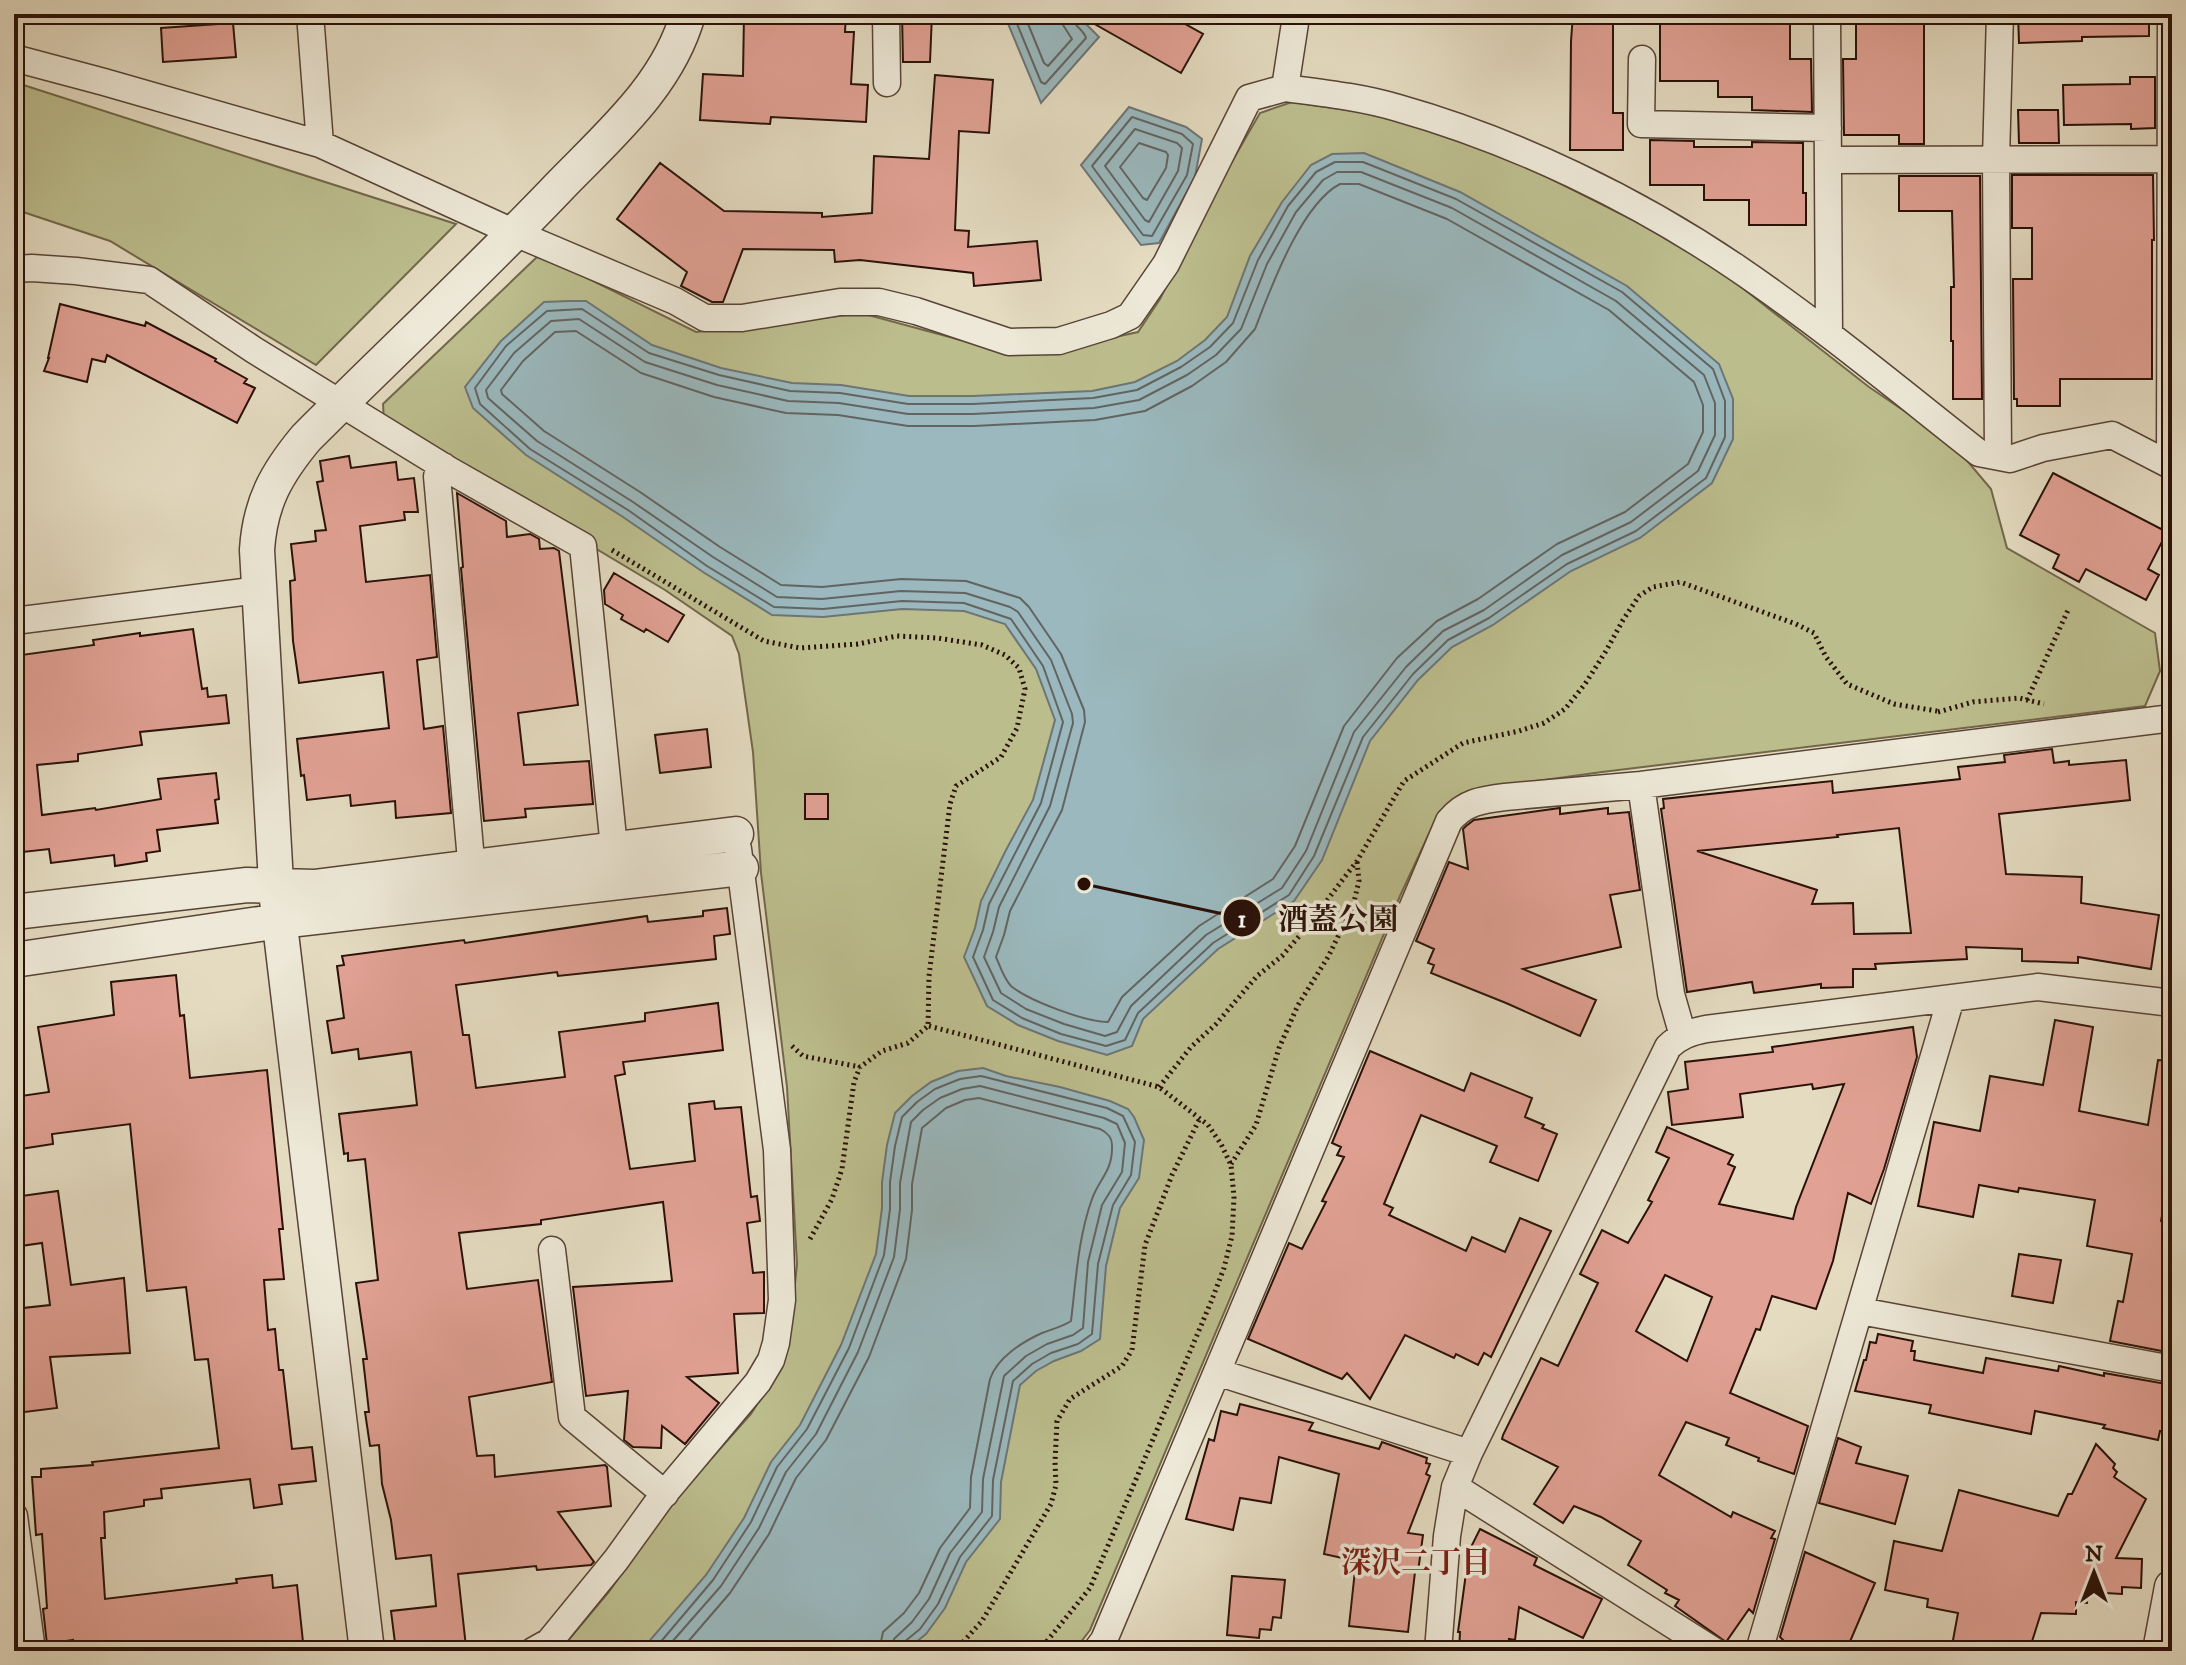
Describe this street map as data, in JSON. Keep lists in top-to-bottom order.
{
  "districts": ["深沢二丁目"],
  "places": ["酒蓋公園"],
  "north": "top"
}
